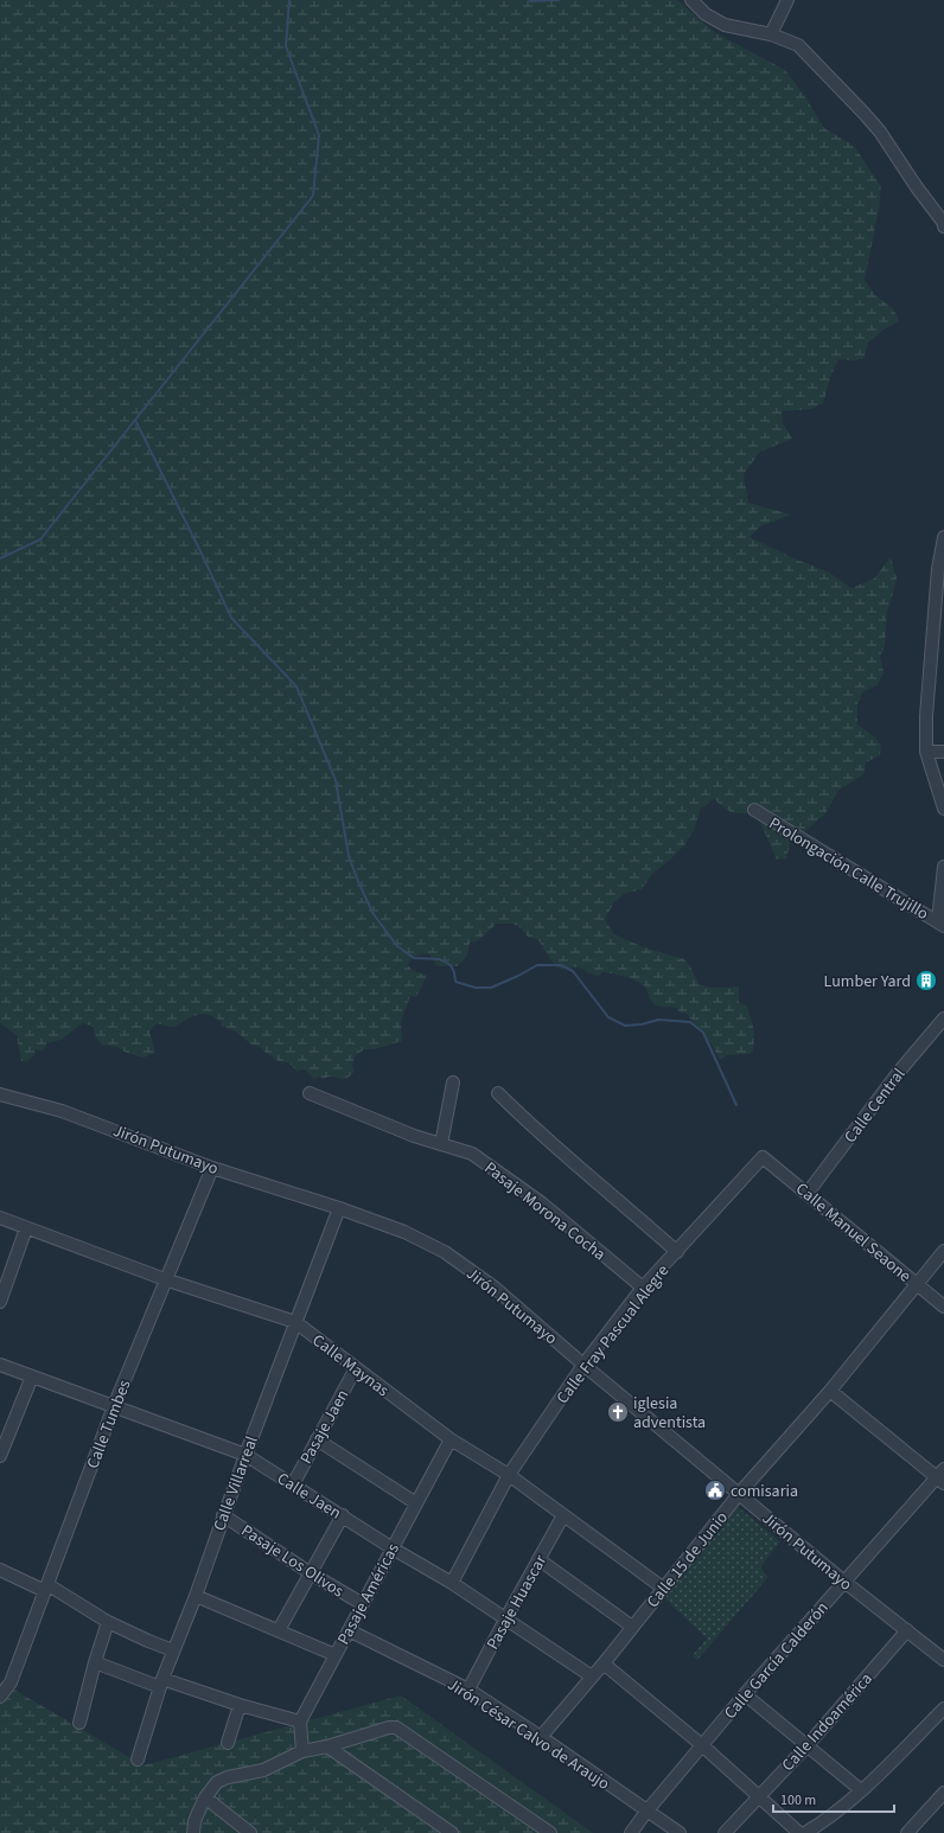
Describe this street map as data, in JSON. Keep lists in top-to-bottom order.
{
  "streets": {
    "street": [
      "Prolongación Calle Trujillo",
      "Calle Central",
      "Jirón Putumayo",
      "Pasaje Morona Cocha",
      "Calle Manuel Seaone",
      "Calle Fray Pascual Alegre",
      "Calle Maynas",
      "Calle Tumbes",
      "Pasaje Jaen",
      "Calle Villarreal",
      "Calle Jaen",
      "Calle 15 de Junio",
      "Pasaje Los Olivos",
      "Pasaje Américas",
      "Pasaje Huascar",
      "Calle García Calderón",
      "Calle Indoamérica",
      "Jirón César Calvo de Araujo"
    ]
  },
  "crossings": [
    ["Calle Central", "Calle Manuel Seaone"],
    ["Jirón Putumayo", "Calle Fray Pascual Alegre"],
    ["Jirón Putumayo", "Calle Tumbes"],
    ["Jirón Putumayo", "Calle Villarreal"],
    ["Jirón Putumayo", "Calle 15 de Junio"],
    ["Jirón Putumayo", "Calle García Calderón"],
    ["Jirón Putumayo", "Calle Indoamérica"],
    ["Pasaje Morona Cocha", "Calle Fray Pascual Alegre"],
    ["Calle Manuel Seaone", "Calle Fray Pascual Alegre"],
    ["Calle Manuel Seaone", "Calle 15 de Junio"],
    ["Calle Fray Pascual Alegre", "Calle Maynas"],
    ["Calle Fray Pascual Alegre", "Calle Jaen"],
    ["Calle Maynas", "Calle Tumbes"],
    ["Calle Maynas", "Pasaje Jaen"],
    ["Calle Maynas", "Calle Villarreal"],
    ["Calle Maynas", "Calle 15 de Junio"],
    ["Calle Maynas", "Pasaje Américas"],
    ["Calle Maynas", "Pasaje Huascar"],
    ["Calle Tumbes", "Calle Jaen"],
    ["Pasaje Jaen", "Calle Jaen"],
    ["Calle Villarreal", "Calle Jaen"],
    ["Calle Villarreal", "Pasaje Los Olivos"],
    ["Calle Jaen", "Calle 15 de Junio"],
    ["Calle Jaen", "Pasaje Américas"],
    ["Calle Jaen", "Pasaje Huascar"],
    ["Calle 15 de Junio", "Jirón César Calvo de Araujo"],
    ["Pasaje Los Olivos", "Pasaje Américas"],
    ["Pasaje Américas", "Jirón César Calvo de Araujo"],
    ["Pasaje Huascar", "Jirón César Calvo de Araujo"],
    ["Calle García Calderón", "Jirón César Calvo de Araujo"]
  ],
  "places": {
    "building": ["Lumber Yard"],
    "church": ["iglesia adventista"],
    "public building": ["comisaria"]
  },
  "scale_bar": "100 m"
}
